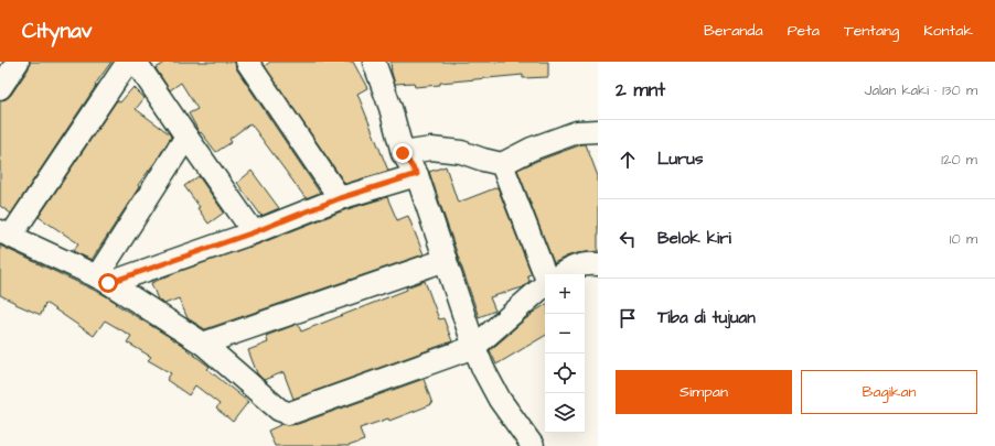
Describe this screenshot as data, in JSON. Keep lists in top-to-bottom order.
{
  "page": {
    "header": "Citynav",
    "nav": [
      "Beranda",
      "Peta",
      "Tentang",
      "Kontak"
    ],
    "heading": ["2 mnt", "Jalan kaki · 130 m"],
    "list": [
      ["Lurus", "120 m"],
      ["Belok kiri", "10 m"],
      "Tiba di tujuan"
    ],
    "map_buttons": ["+", "−"],
    "buttons": ["Simpan", "Bagikan"]
  }
}
